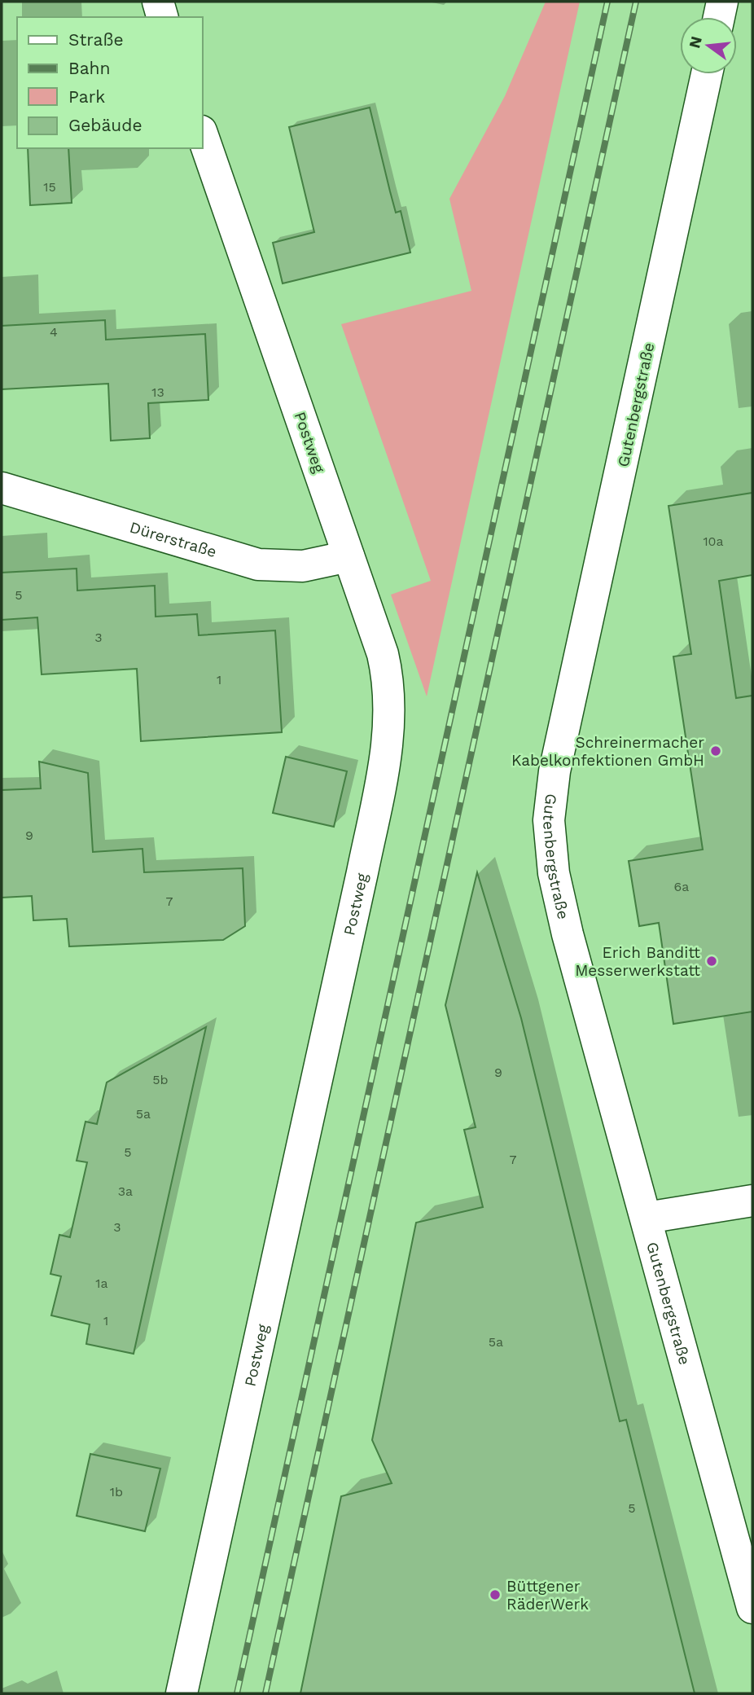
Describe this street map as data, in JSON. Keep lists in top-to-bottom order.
{
  "streets": {
    "street": ["Gutenbergstraße", "Postweg", "Dürerstraße"]
  },
  "crossings": [
    ["Postweg", "Dürerstraße"]
  ],
  "places": ["Schreinermacher Kabelkonfektionen GmbH", "Erich Banditt Messerwerkstatt", "Büttgener RäderWerk"],
  "house_numbers": [
    "15",
    "4",
    "13",
    "10a",
    "5",
    "3",
    "1",
    "9",
    "6a",
    "7",
    "9",
    "5b",
    "5a",
    "5",
    "7",
    "3a",
    "3",
    "1a",
    "1",
    "5a",
    "1b",
    "5"
  ],
  "legend": [
    "Straße",
    "Bahn",
    "Park",
    "Gebäude"
  ],
  "north": "left"
}
